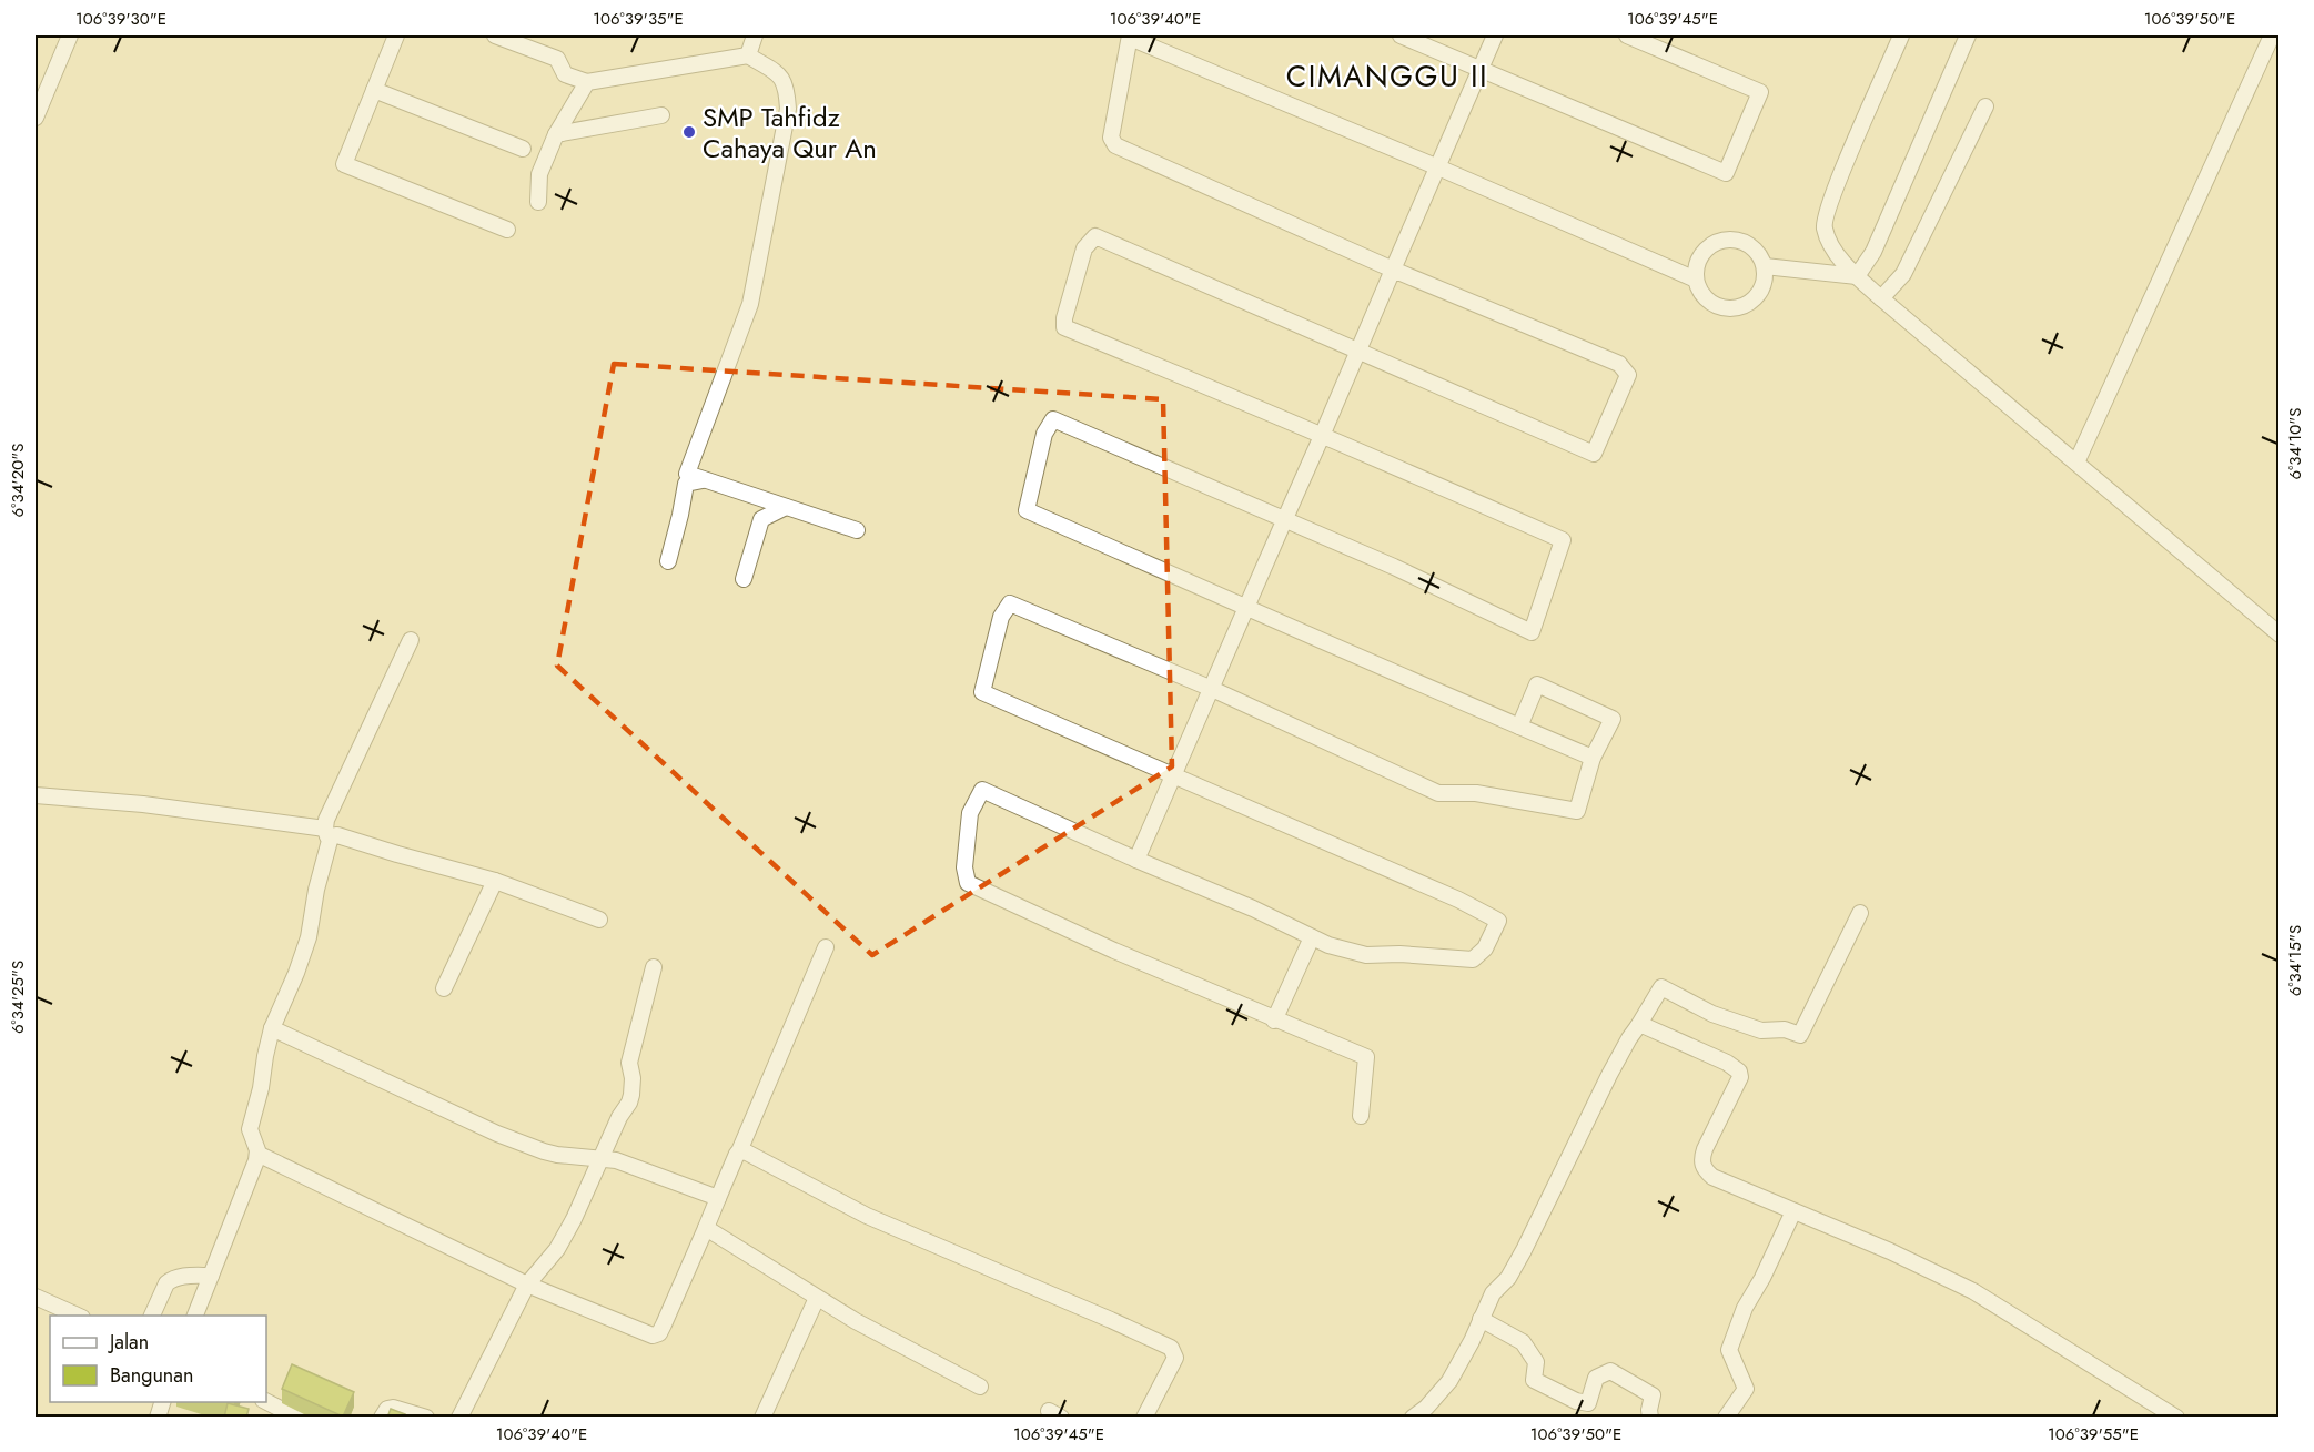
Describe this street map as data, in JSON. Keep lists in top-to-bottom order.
{
  "districts": ["CIMANGGU II"],
  "places": ["SMP Tahfidz Cahaya Qur An"],
  "legend": ["Jalan", "Bangunan"],
  "coordinates": [
    "106°39'30\"E",
    "106°39'35\"E",
    "106°39'40\"E",
    "106°39'45\"E",
    "106°39'50\"E",
    "6°34'10\"S",
    "6°34'20\"S",
    "6°34'15\"S",
    "6°34'25\"S",
    "106°39'55\"E"
  ]
}
